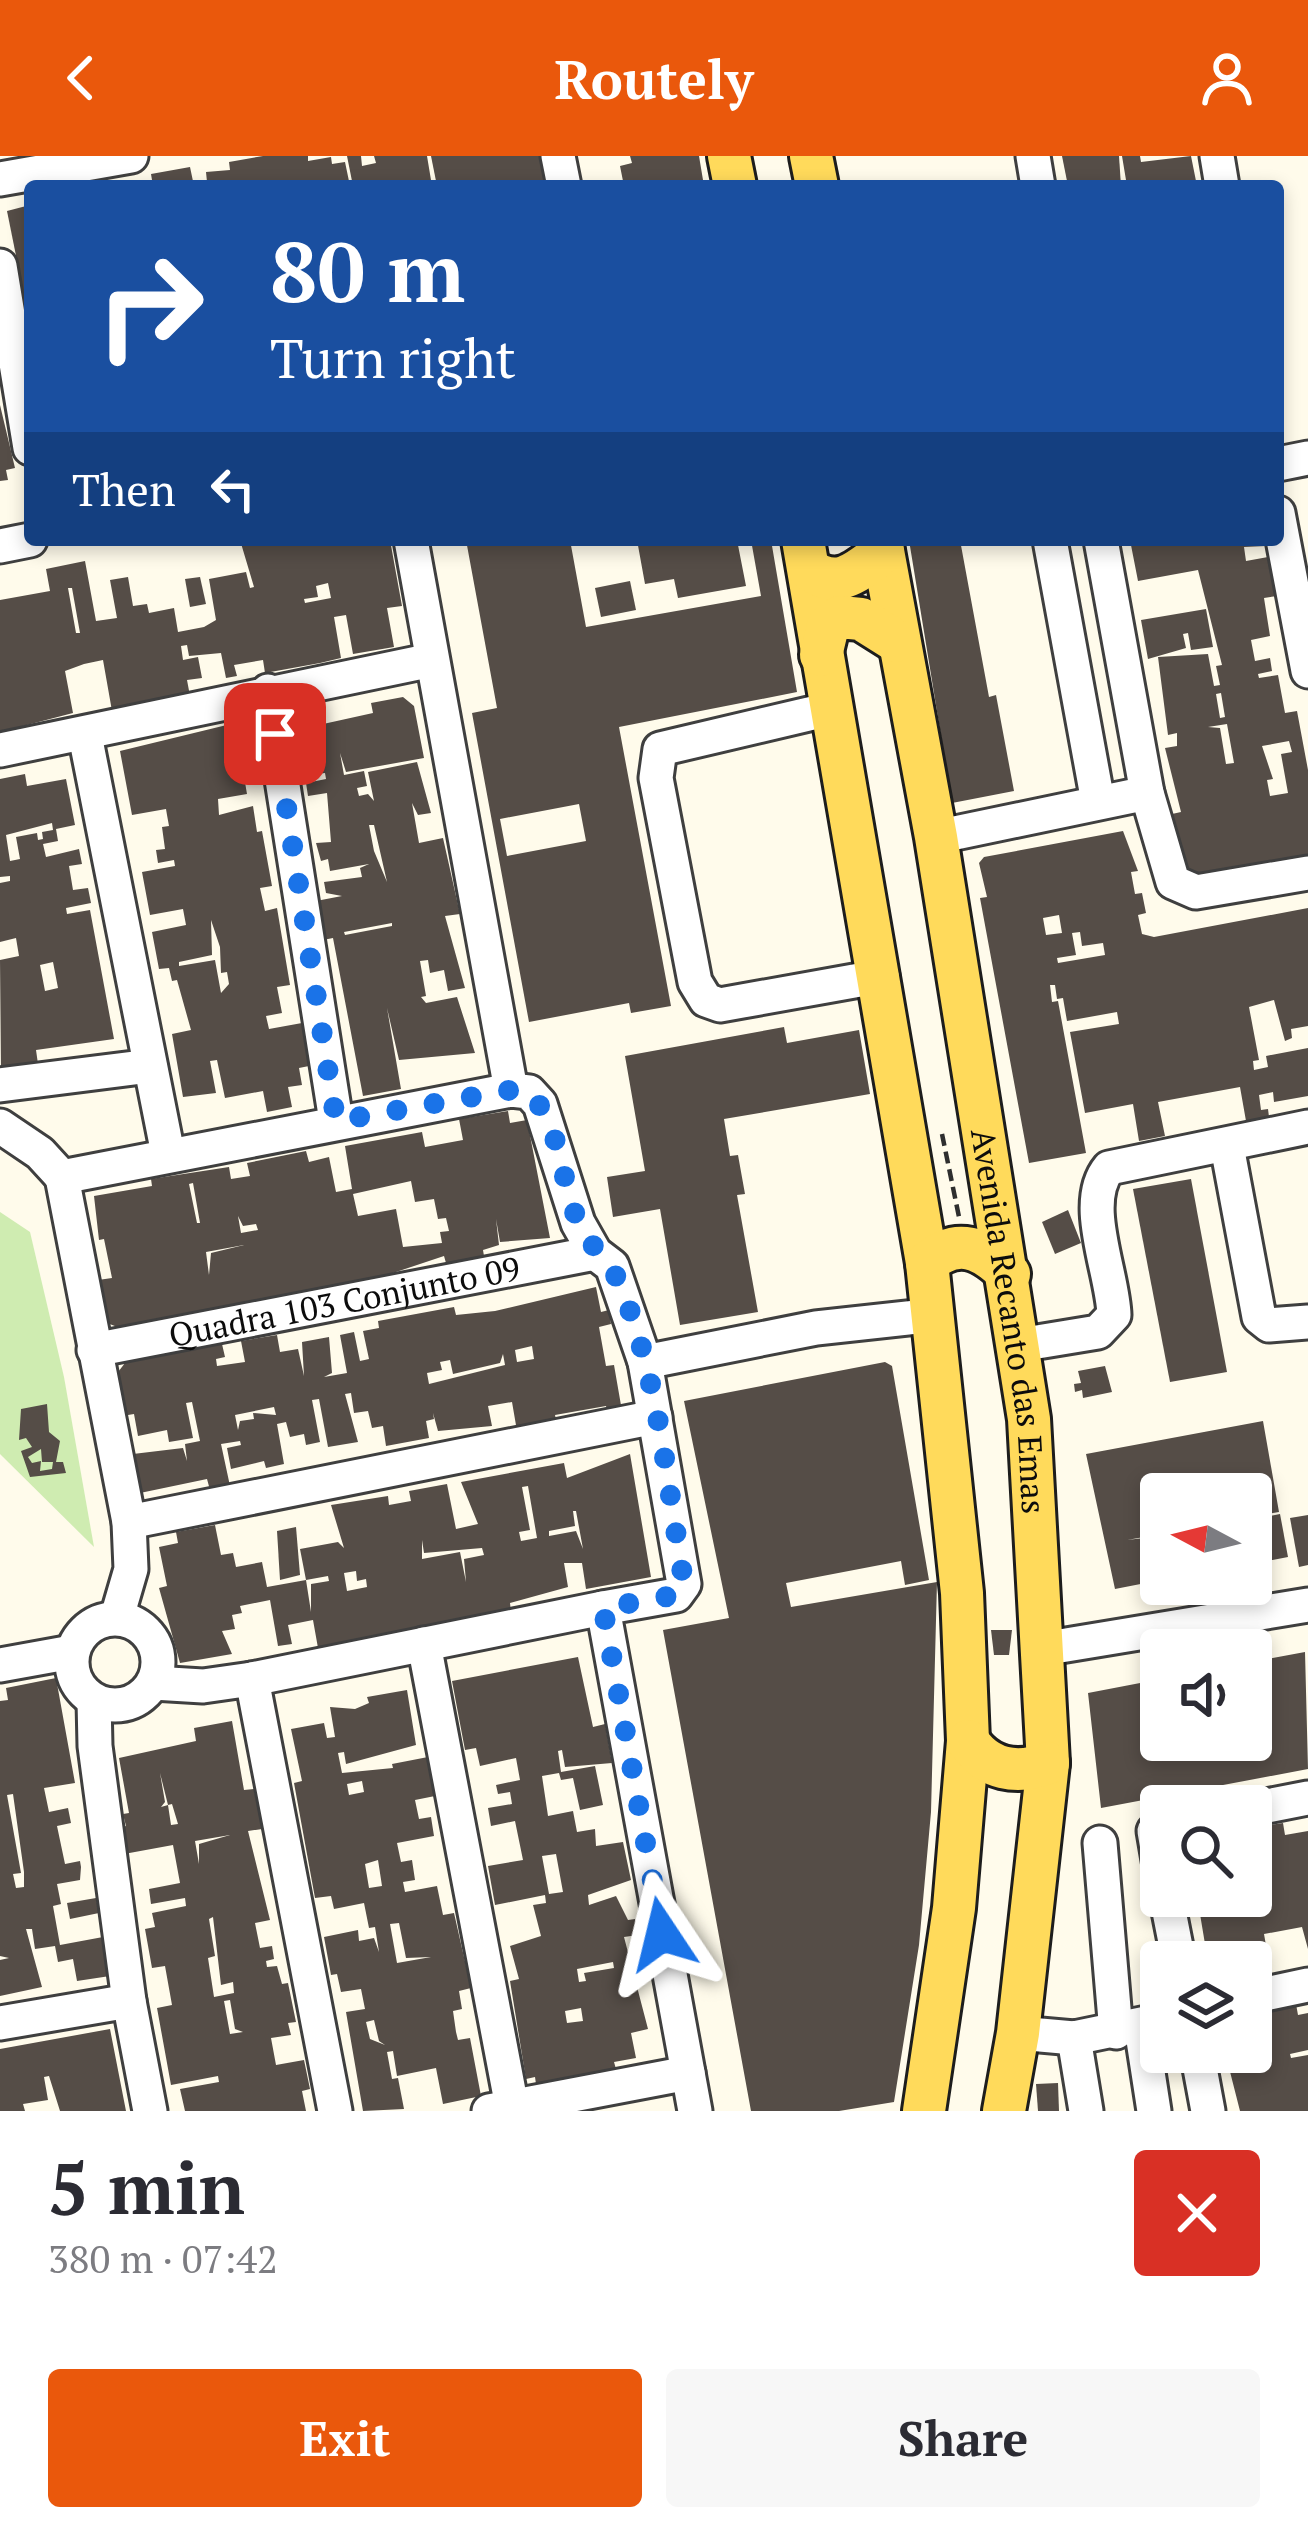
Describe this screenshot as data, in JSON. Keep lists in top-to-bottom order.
{
  "streets": {
    "main road": ["Avenida Recanto das Emas"],
    "street": ["Quadra 103 Conjunto 09"]
  },
  "north": "left",
  "page": {
    "header": "Routely",
    "turn": ["80 m", "Turn right"],
    "then": "Then",
    "heading": ["5 min", "380 m · 07:42"],
    "buttons": ["Exit", "Share"]
  }
}
